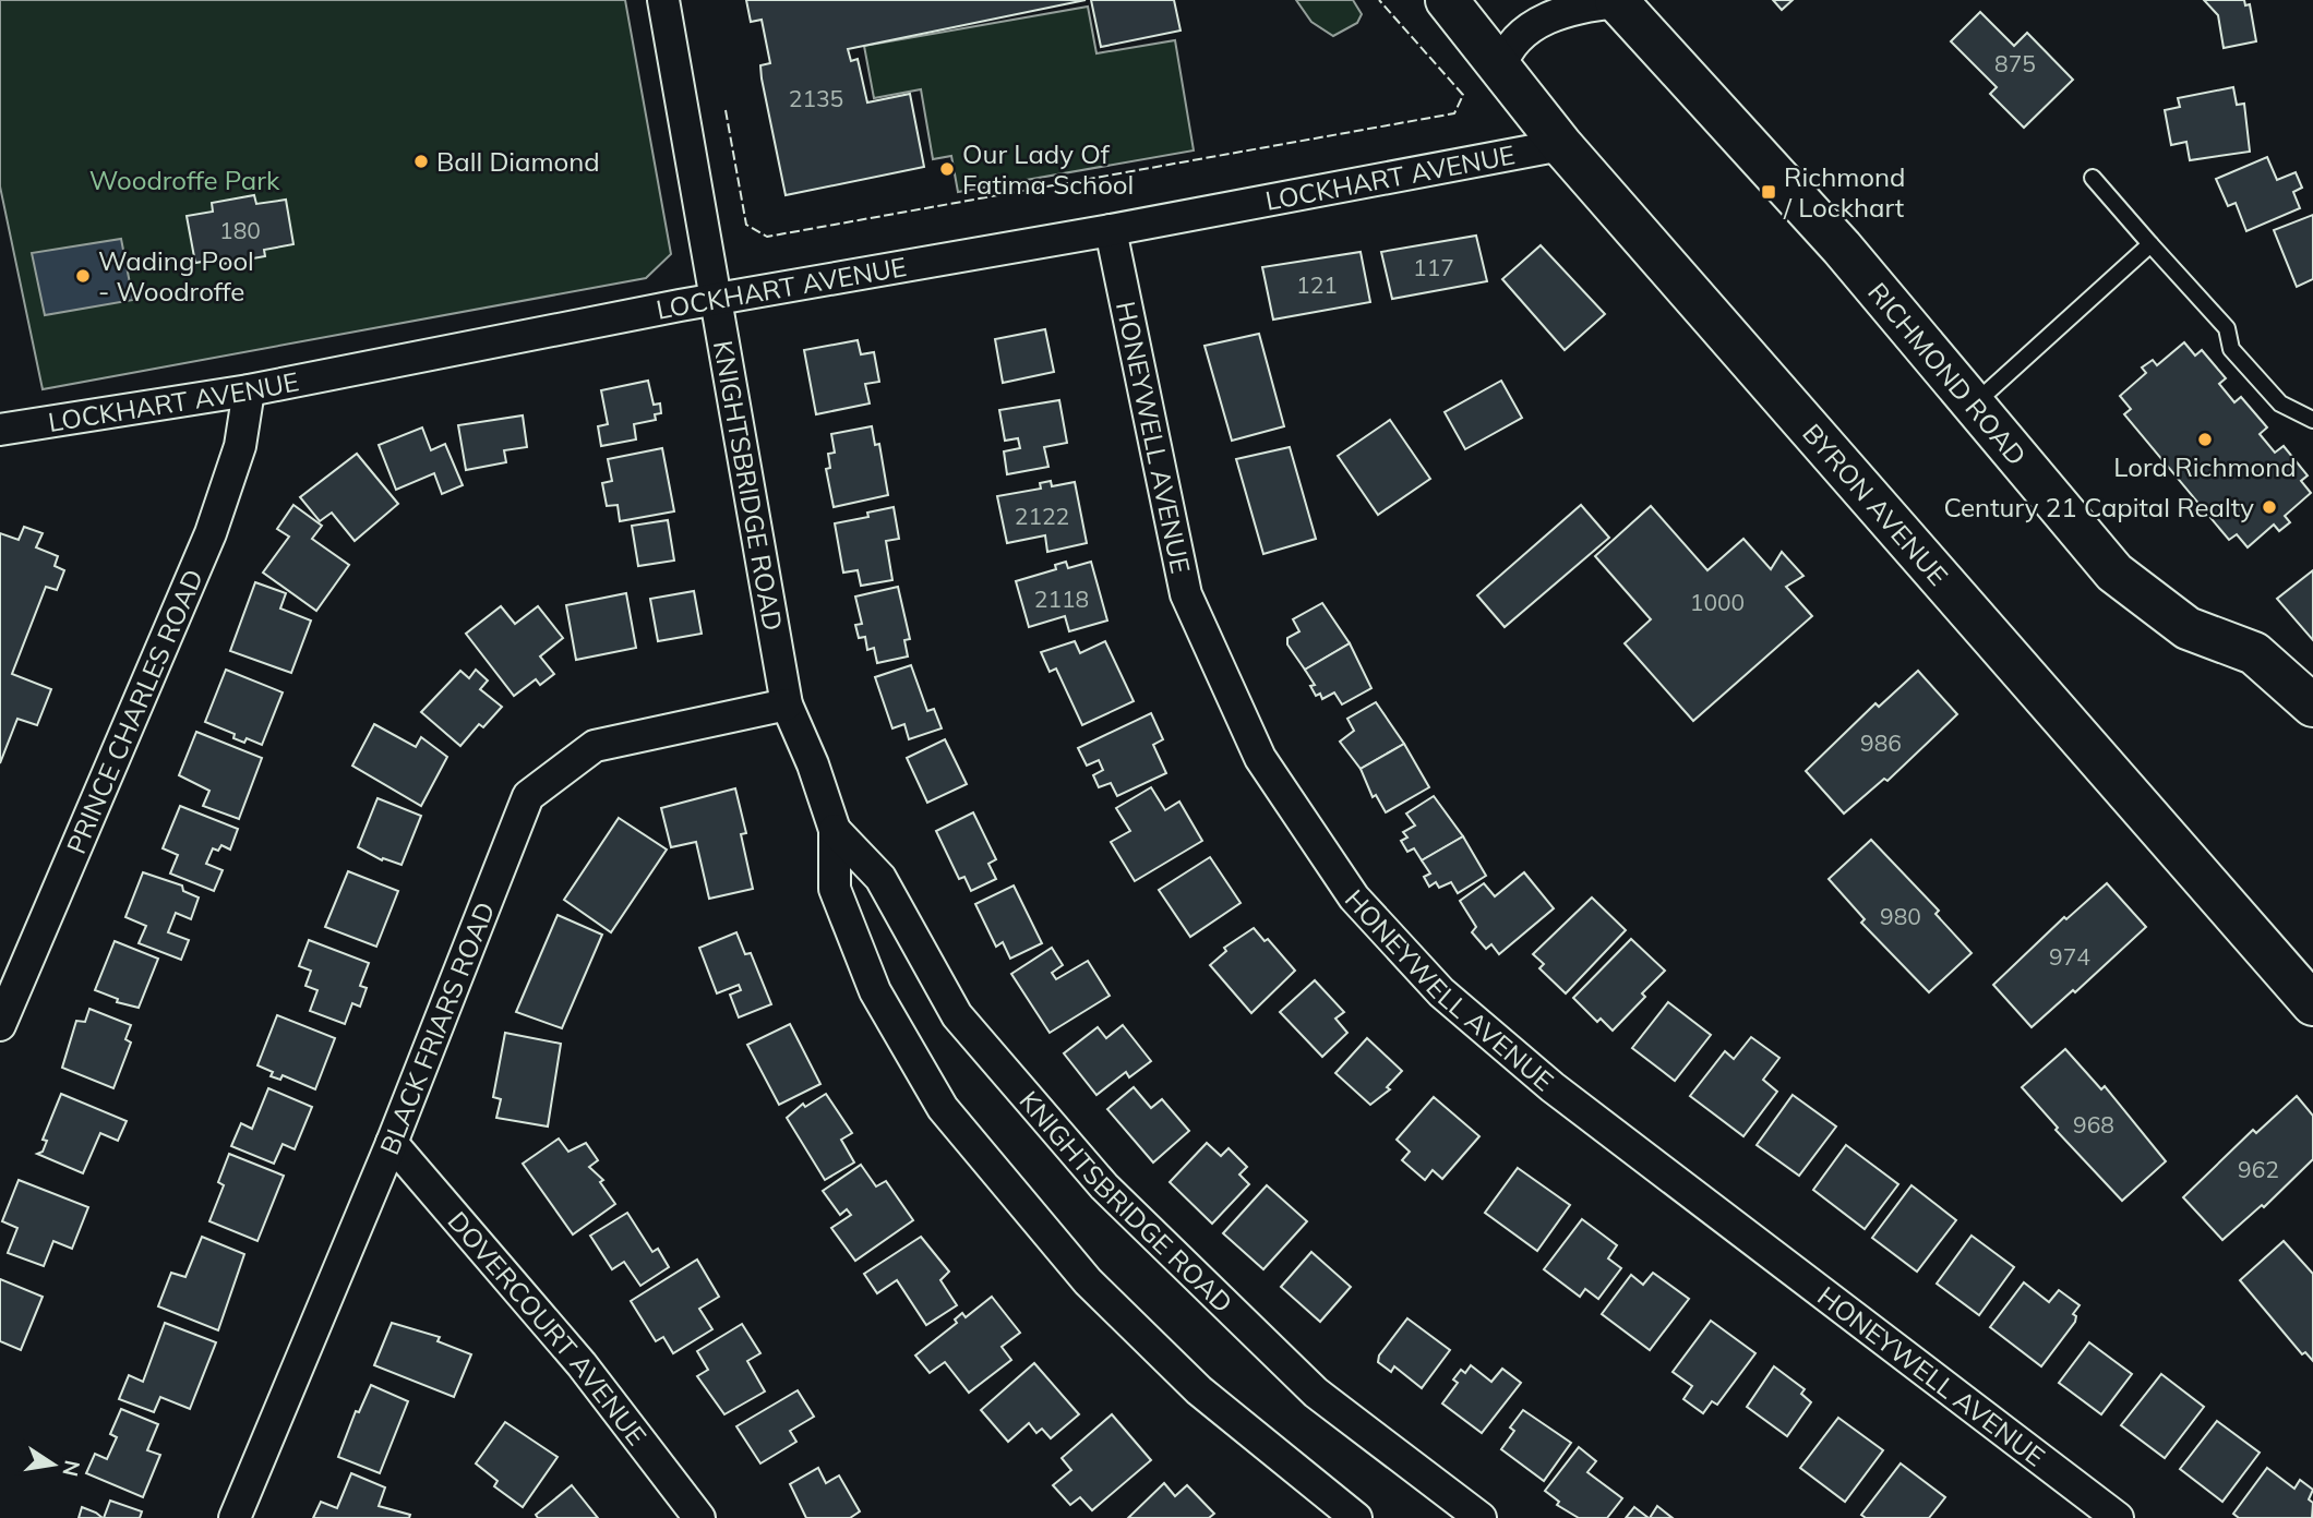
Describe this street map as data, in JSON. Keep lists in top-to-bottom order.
{
  "streets": {
    "street": [
      "LOCKHART AVENUE",
      "RICHMOND ROAD",
      "HONEYWELL AVENUE",
      "KNIGHTSBRIDGE ROAD",
      "BYRON AVENUE",
      "PRINCE CHARLES ROAD",
      "BLACK FRIARS ROAD",
      "DOVERCOURT AVENUE"
    ]
  },
  "crossings": [
    ["LOCKHART AVENUE", "HONEYWELL AVENUE"],
    ["LOCKHART AVENUE", "KNIGHTSBRIDGE ROAD"],
    ["LOCKHART AVENUE", "BYRON AVENUE"],
    ["LOCKHART AVENUE", "PRINCE CHARLES ROAD"],
    ["KNIGHTSBRIDGE ROAD", "BLACK FRIARS ROAD"],
    ["BLACK FRIARS ROAD", "DOVERCOURT AVENUE"]
  ],
  "parks": ["Woodroffe Park"],
  "places": {
    "other": [
      "Ball Diamond",
      "Our Lady Of Fatima School",
      "Wading Pool - Woodroffe",
      "Lord Richmond",
      "Century 21 Capital Realty"
    ],
    "transit": ["Richmond / Lockhart"]
  },
  "house_numbers": [
    "875",
    "2135",
    "180",
    "117",
    "121",
    "2122",
    "2118",
    "1000",
    "986",
    "980",
    "974",
    "968",
    "962"
  ],
  "north": "right"
}
